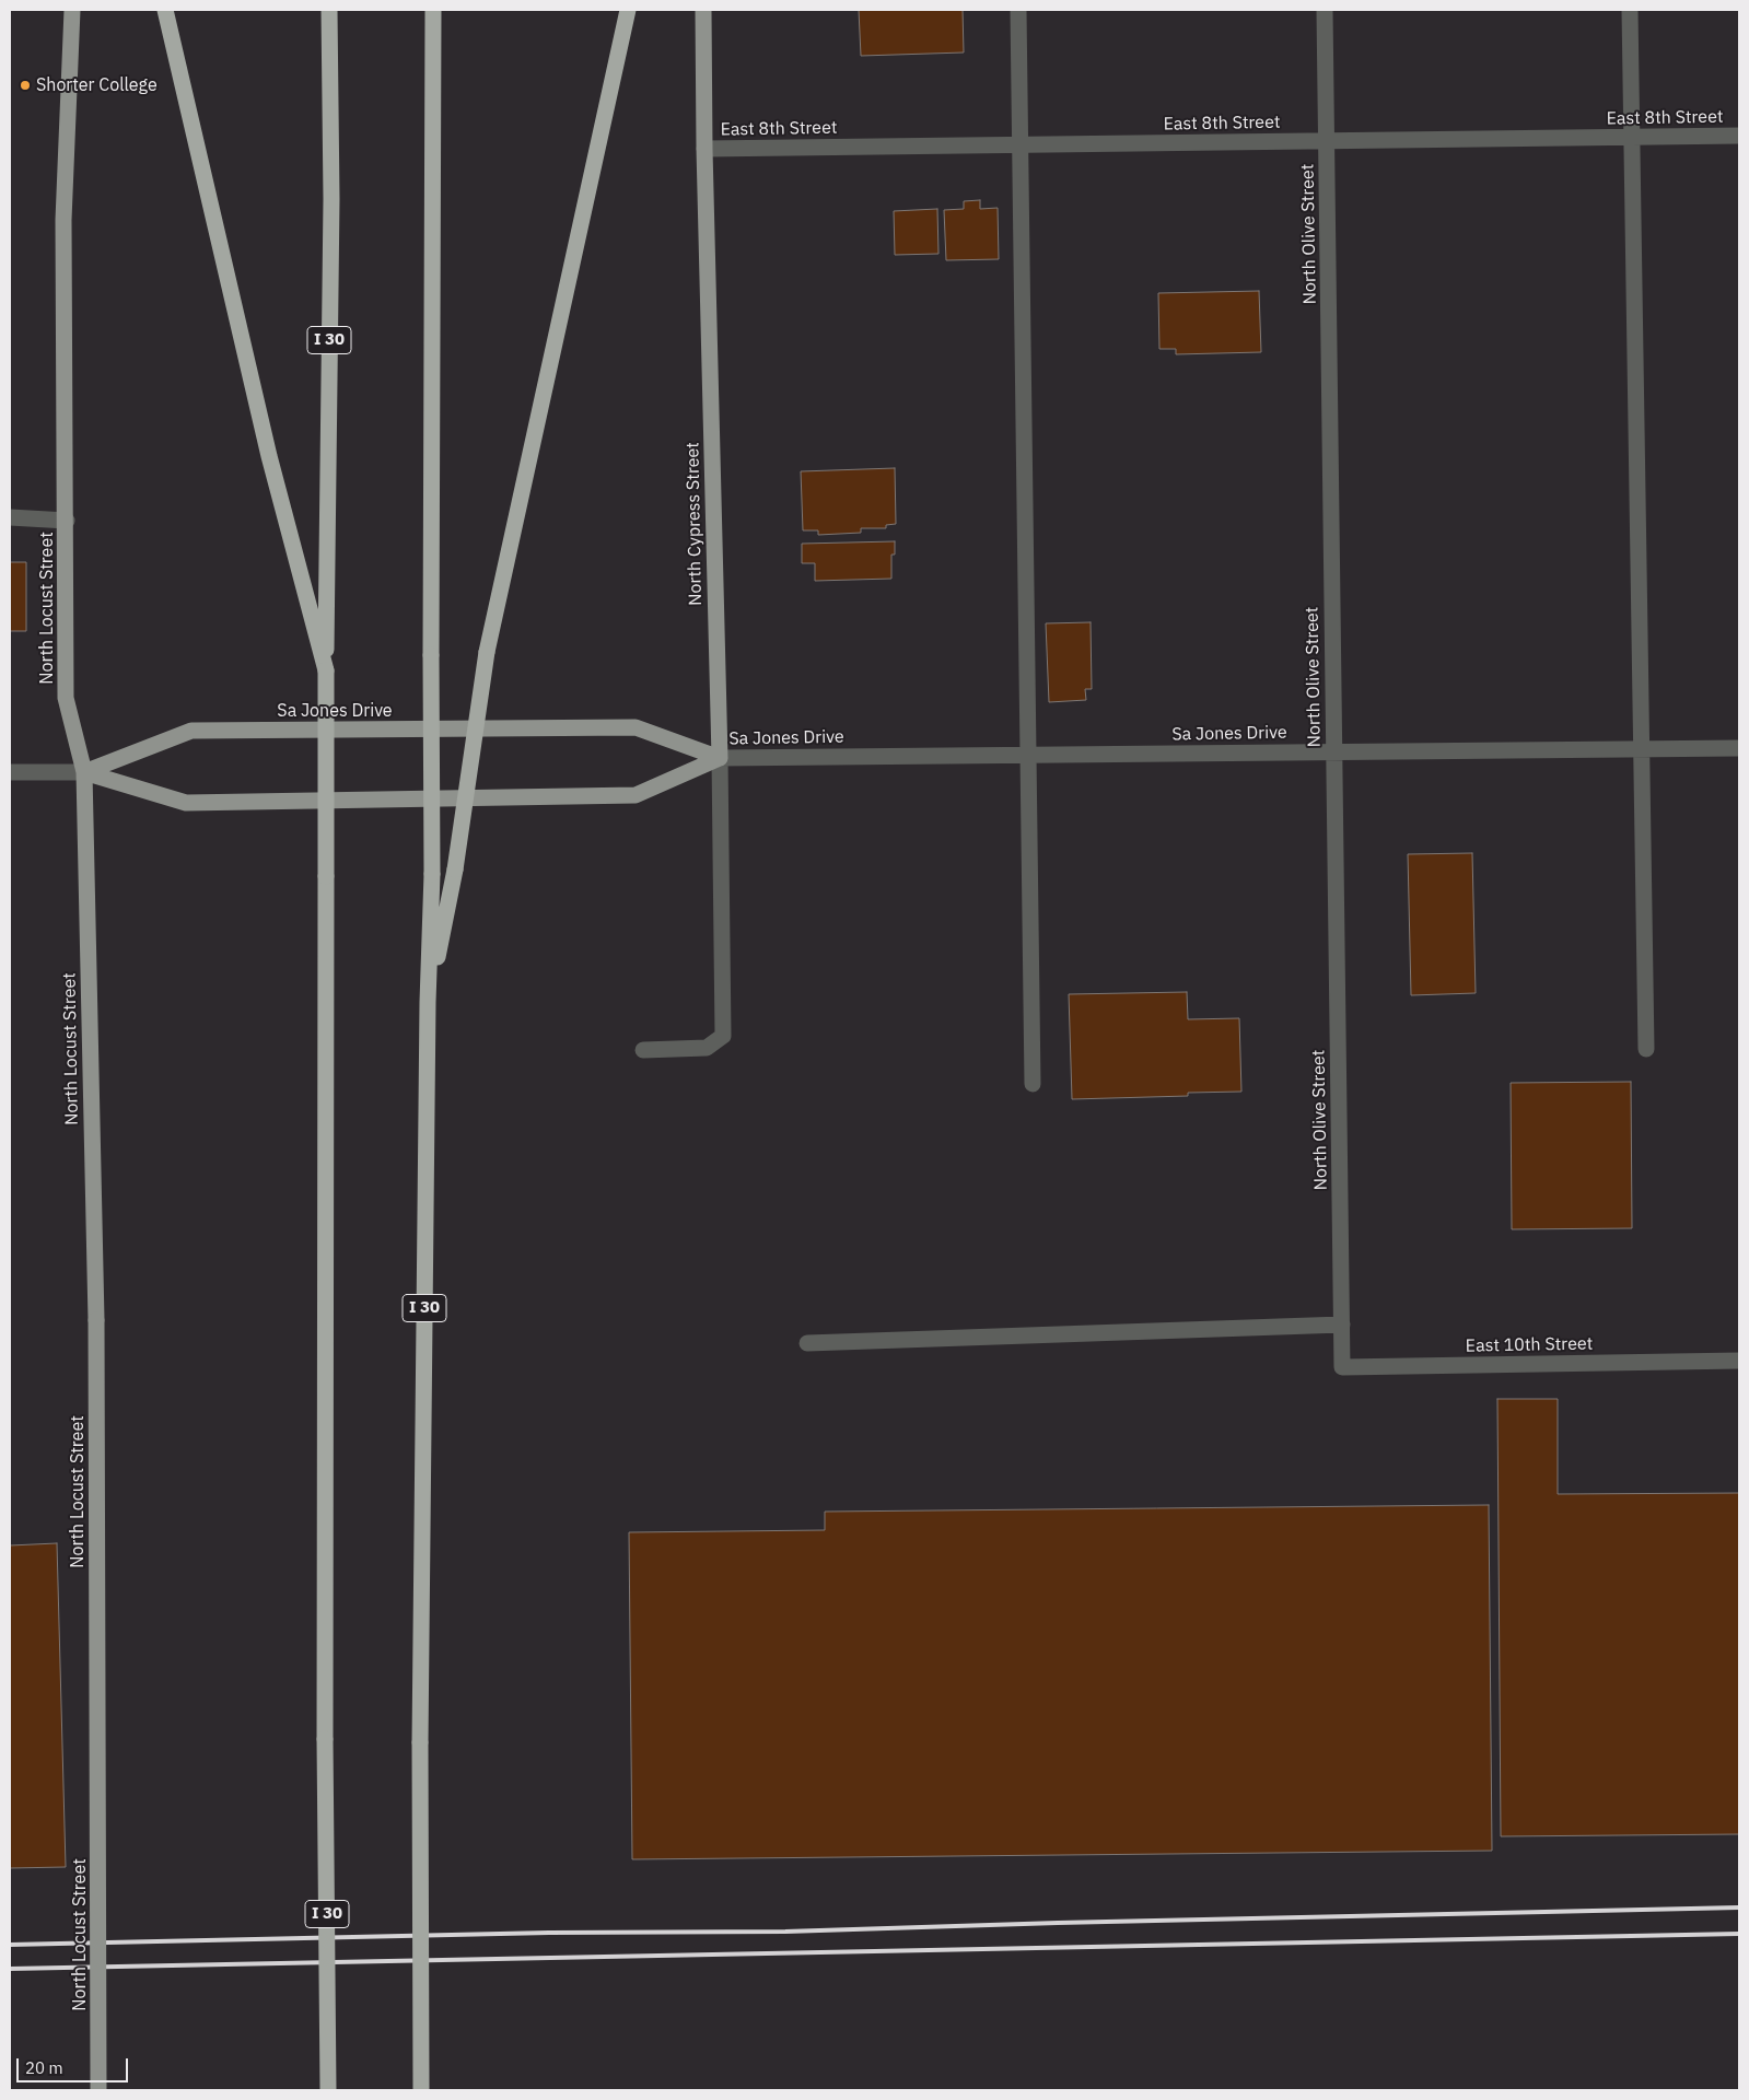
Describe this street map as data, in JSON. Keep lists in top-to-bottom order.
{
  "streets": {
    "highway": ["I 30"],
    "main road": ["North Cypress Street", "North Locust Street", "Sa Jones Drive"],
    "street": ["East 8th Street", "North Olive Street", "East 10th Street"]
  },
  "crossings": [
    ["East 8th Street", "North Olive Street"],
    ["East 8th Street", "North Cypress Street"],
    ["North Olive Street", "Sa Jones Drive"],
    ["North Olive Street", "East 10th Street"],
    ["North Cypress Street", "Sa Jones Drive"],
    ["North Locust Street", "Sa Jones Drive"]
  ],
  "places": ["Shorter College"],
  "scale_bar": "20 m"
}
